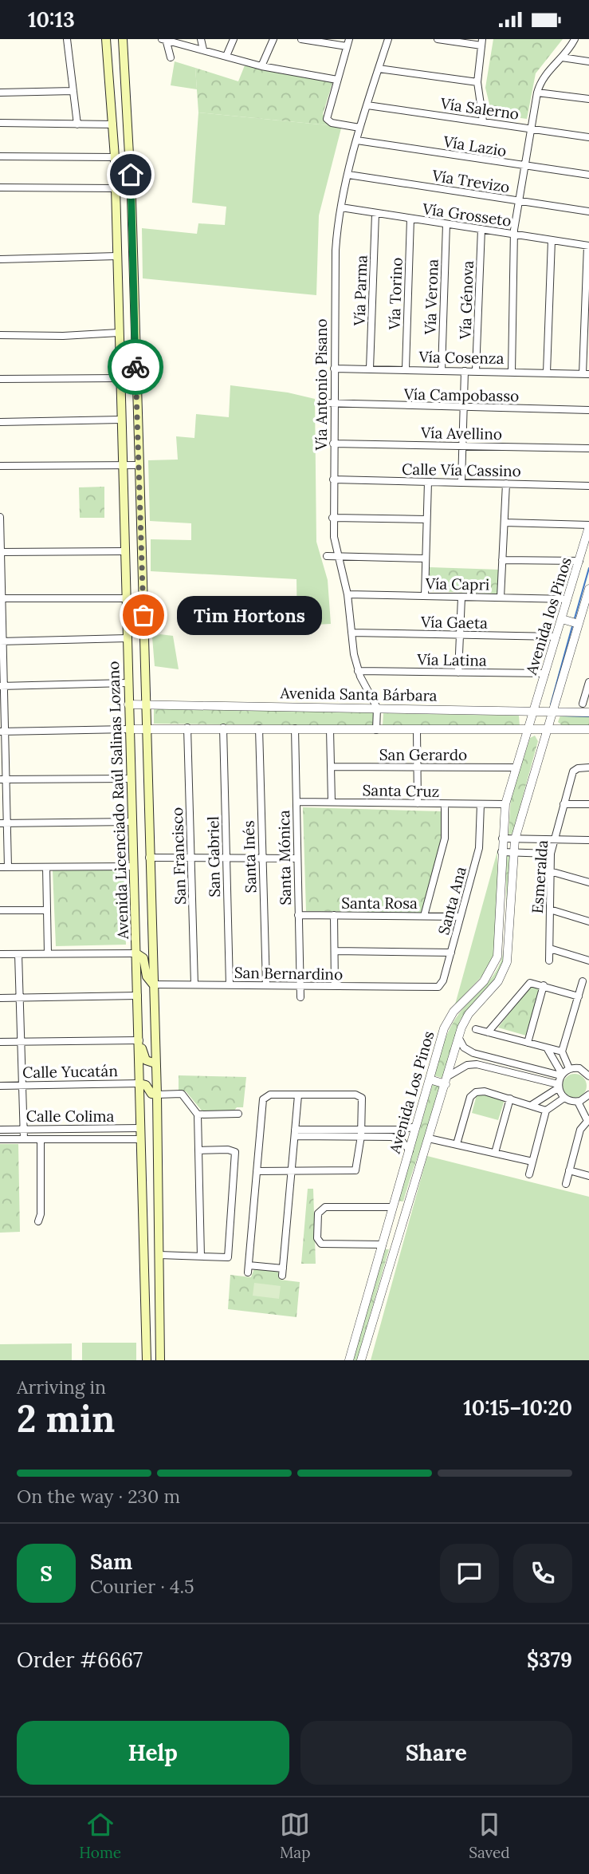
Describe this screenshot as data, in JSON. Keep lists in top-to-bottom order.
{
  "streets": {
    "main road": ["Avenida Licenciado Raúl Salinas Lozano"],
    "street": [
      "Vía Salerno",
      "Vía Lazio",
      "Vía Trevizo",
      "Vía Grosseto",
      "Vía Parma",
      "Vía Torino",
      "Vía Verona",
      "Vía Génova",
      "Vía Cosenza",
      "Vía Antonio Pisano",
      "Vía Campobasso",
      "Vía Avellino",
      "Calle Vía Cassino",
      "Vía Capri",
      "Avenida los Pinos",
      "Vía Gaeta",
      "Vía Latina",
      "Avenida Santa Bárbara",
      "San Gerardo",
      "Santa Cruz",
      "San Francisco",
      "San Gabriel",
      "Santa Inés",
      "Santa Mónica",
      "Esmeralda",
      "Santa Ana",
      "Santa Rosa",
      "San Bernardino",
      "Calle Yucatán",
      "Avenida Los Pinos",
      "Calle Colima"
    ]
  },
  "crossings": [
    ["Vía Salerno", "Vía Antonio Pisano"],
    ["Vía Lazio", "Vía Antonio Pisano"],
    ["Vía Trevizo", "Vía Antonio Pisano"],
    ["Vía Grosseto", "Vía Parma"],
    ["Vía Grosseto", "Vía Torino"],
    ["Vía Grosseto", "Vía Verona"],
    ["Vía Grosseto", "Vía Génova"],
    ["Vía Grosseto", "Vía Antonio Pisano"],
    ["Vía Parma", "Vía Cosenza"],
    ["Vía Torino", "Vía Cosenza"],
    ["Vía Verona", "Vía Cosenza"],
    ["Vía Génova", "Vía Cosenza"],
    ["Vía Cosenza", "Vía Antonio Pisano"],
    ["Vía Antonio Pisano", "Vía Campobasso"],
    ["Vía Antonio Pisano", "Vía Avellino"],
    ["Vía Antonio Pisano", "Calle Vía Cassino"],
    ["Vía Antonio Pisano", "Vía Capri"],
    ["Vía Antonio Pisano", "Vía Gaeta"],
    ["Vía Antonio Pisano", "Vía Latina"],
    ["Vía Antonio Pisano", "Avenida Santa Bárbara"],
    ["Vía Capri", "Avenida los Pinos"],
    ["Avenida los Pinos", "Vía Gaeta"],
    ["Avenida los Pinos", "Vía Latina"],
    ["Avenida los Pinos", "Avenida Santa Bárbara"],
    ["Avenida los Pinos", "Avenida Los Pinos"],
    ["Avenida Santa Bárbara", "Avenida Licenciado Raúl Salinas Lozano"],
    ["Avenida Santa Bárbara", "Avenida Los Pinos"],
    ["San Gerardo", "Avenida Los Pinos"],
    ["Santa Cruz", "Santa Mónica"],
    ["Santa Cruz", "Santa Ana"],
    ["Santa Cruz", "Avenida Los Pinos"],
    ["Avenida Licenciado Raúl Salinas Lozano", "San Bernardino"],
    ["Avenida Licenciado Raúl Salinas Lozano", "Calle Yucatán"],
    ["Avenida Licenciado Raúl Salinas Lozano", "Calle Colima"],
    ["San Francisco", "San Bernardino"],
    ["San Gabriel", "San Bernardino"],
    ["Santa Inés", "San Bernardino"],
    ["Santa Mónica", "Santa Rosa"],
    ["Santa Mónica", "San Bernardino"],
    ["Santa Ana", "Santa Rosa"],
    ["Santa Ana", "San Bernardino"]
  ],
  "places": ["Tim Hortons"],
  "page": {
    "status": "10:13",
    "bubble": "Tim Hortons",
    "heading": ["2 min", "Arriving in", "10:15–10:20"],
    "panel": [
      "Sam",
      "Courier · 4.5",
      "Order #6667",
      "$379"
    ],
    "bar": "On the way · 230 m",
    "round": "S",
    "buttons": ["Help", "Share"],
    "tabs": ["Home", "Map", "Saved"]
  }
}
